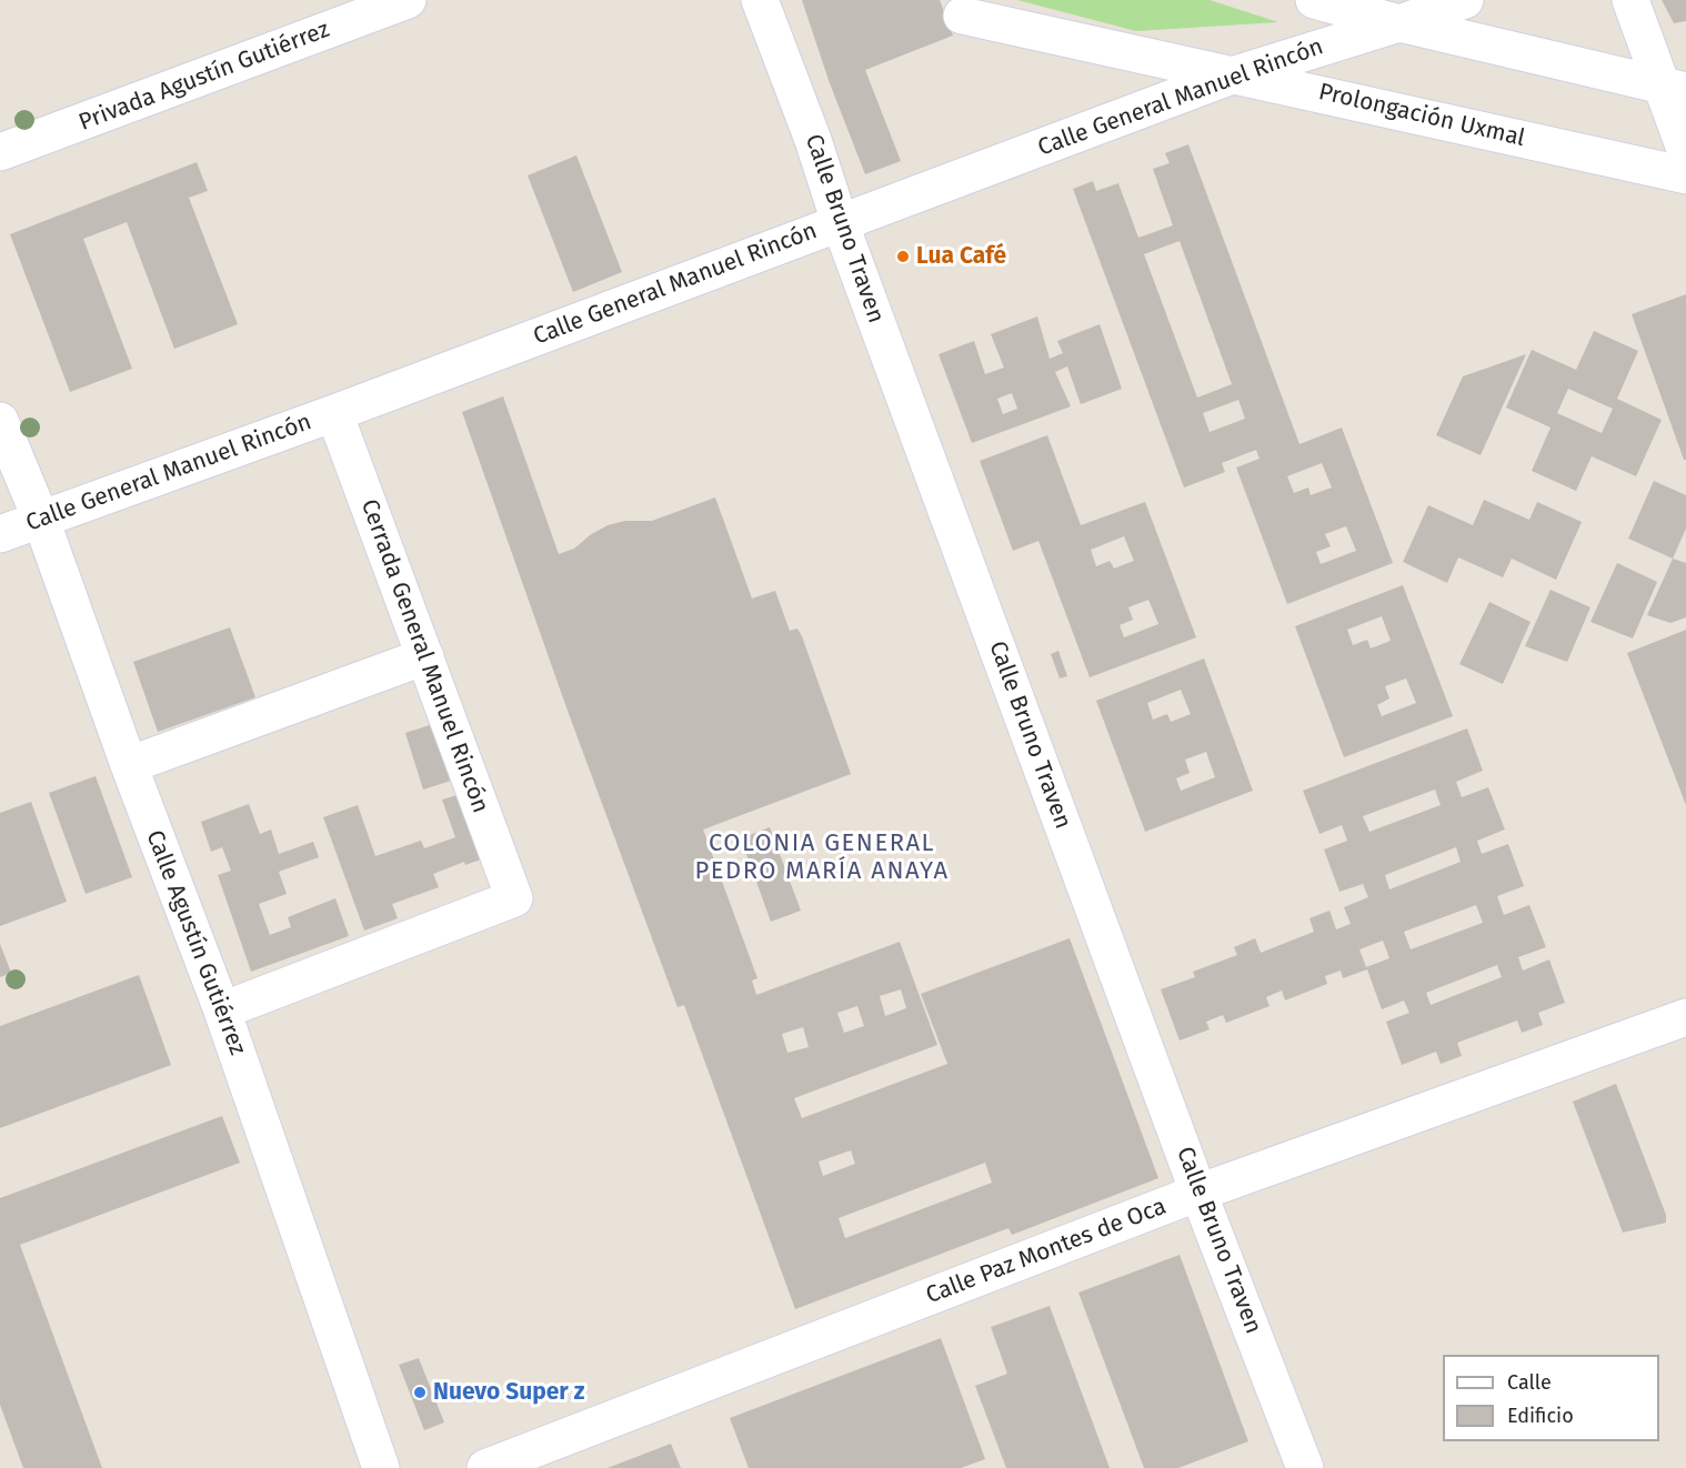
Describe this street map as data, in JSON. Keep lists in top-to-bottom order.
{
  "streets": {
    "street": [
      "Privada Agustín Gutiérrez",
      "Calle General Manuel Rincón",
      "Prolongación Uxmal",
      "Calle Bruno Traven",
      "Cerrada General Manuel Rincón",
      "Calle Agustín Gutiérrez",
      "Calle Paz Montes de Oca"
    ]
  },
  "crossings": [
    ["Calle General Manuel Rincón", "Prolongación Uxmal"],
    ["Calle General Manuel Rincón", "Calle Bruno Traven"],
    ["Calle General Manuel Rincón", "Cerrada General Manuel Rincón"],
    ["Calle General Manuel Rincón", "Calle Agustín Gutiérrez"],
    ["Calle Bruno Traven", "Calle Paz Montes de Oca"],
    ["Cerrada General Manuel Rincón", "Calle Agustín Gutiérrez"]
  ],
  "districts": ["COLONIA GENERAL PEDRO MARÍA ANAYA"],
  "places": ["Lua Café", "Nuevo Super z"],
  "legend": ["Calle", "Edificio"]
}
